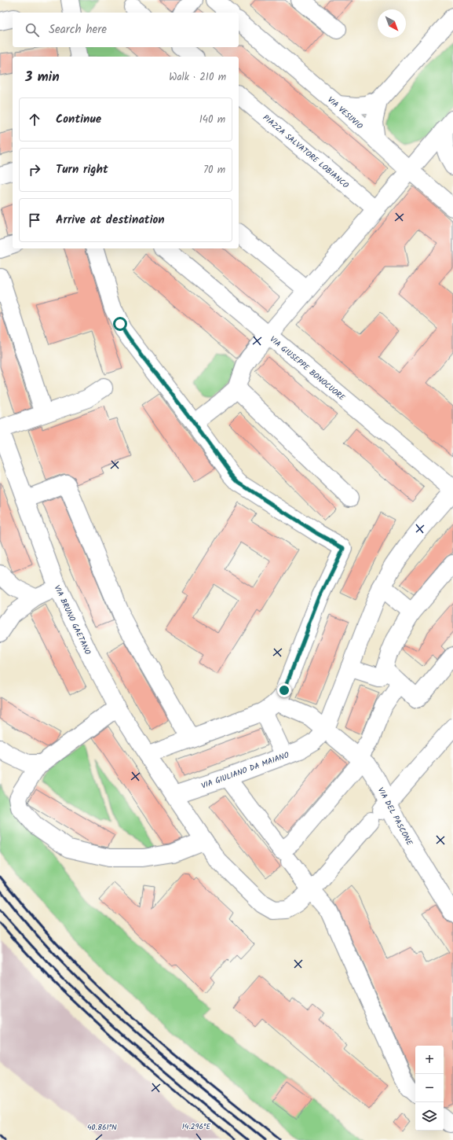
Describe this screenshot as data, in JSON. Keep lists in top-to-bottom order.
{
  "streets": {
    "street": [
      "VIA VESUVIO",
      "PIAZZA SALVATORE LOBIANCO",
      "VIA GIUSEPPE BONOCUORE",
      "VIA BRUNO GAETANO",
      "VIA GIULIANO DA MAIANO",
      "VIA DEL PASCONE"
    ]
  },
  "crossings": [
    ["VIA GIUSEPPE BONOCUORE", "VIA GIULIANO DA MAIANO"],
    ["VIA BRUNO GAETANO", "VIA GIULIANO DA MAIANO"],
    ["VIA GIULIANO DA MAIANO", "VIA DEL PASCONE"]
  ],
  "north": "bottom right",
  "page": {
    "search": "Search here",
    "heading": ["3 min", "Walk · 210 m"],
    "list": [
      ["Continue", "140 m"],
      ["Turn right", "70 m"],
      "Arrive at destination"
    ],
    "map_buttons": ["+", "−"]
  },
  "coordinates": ["14.296°E", "40.861°N"]
}
